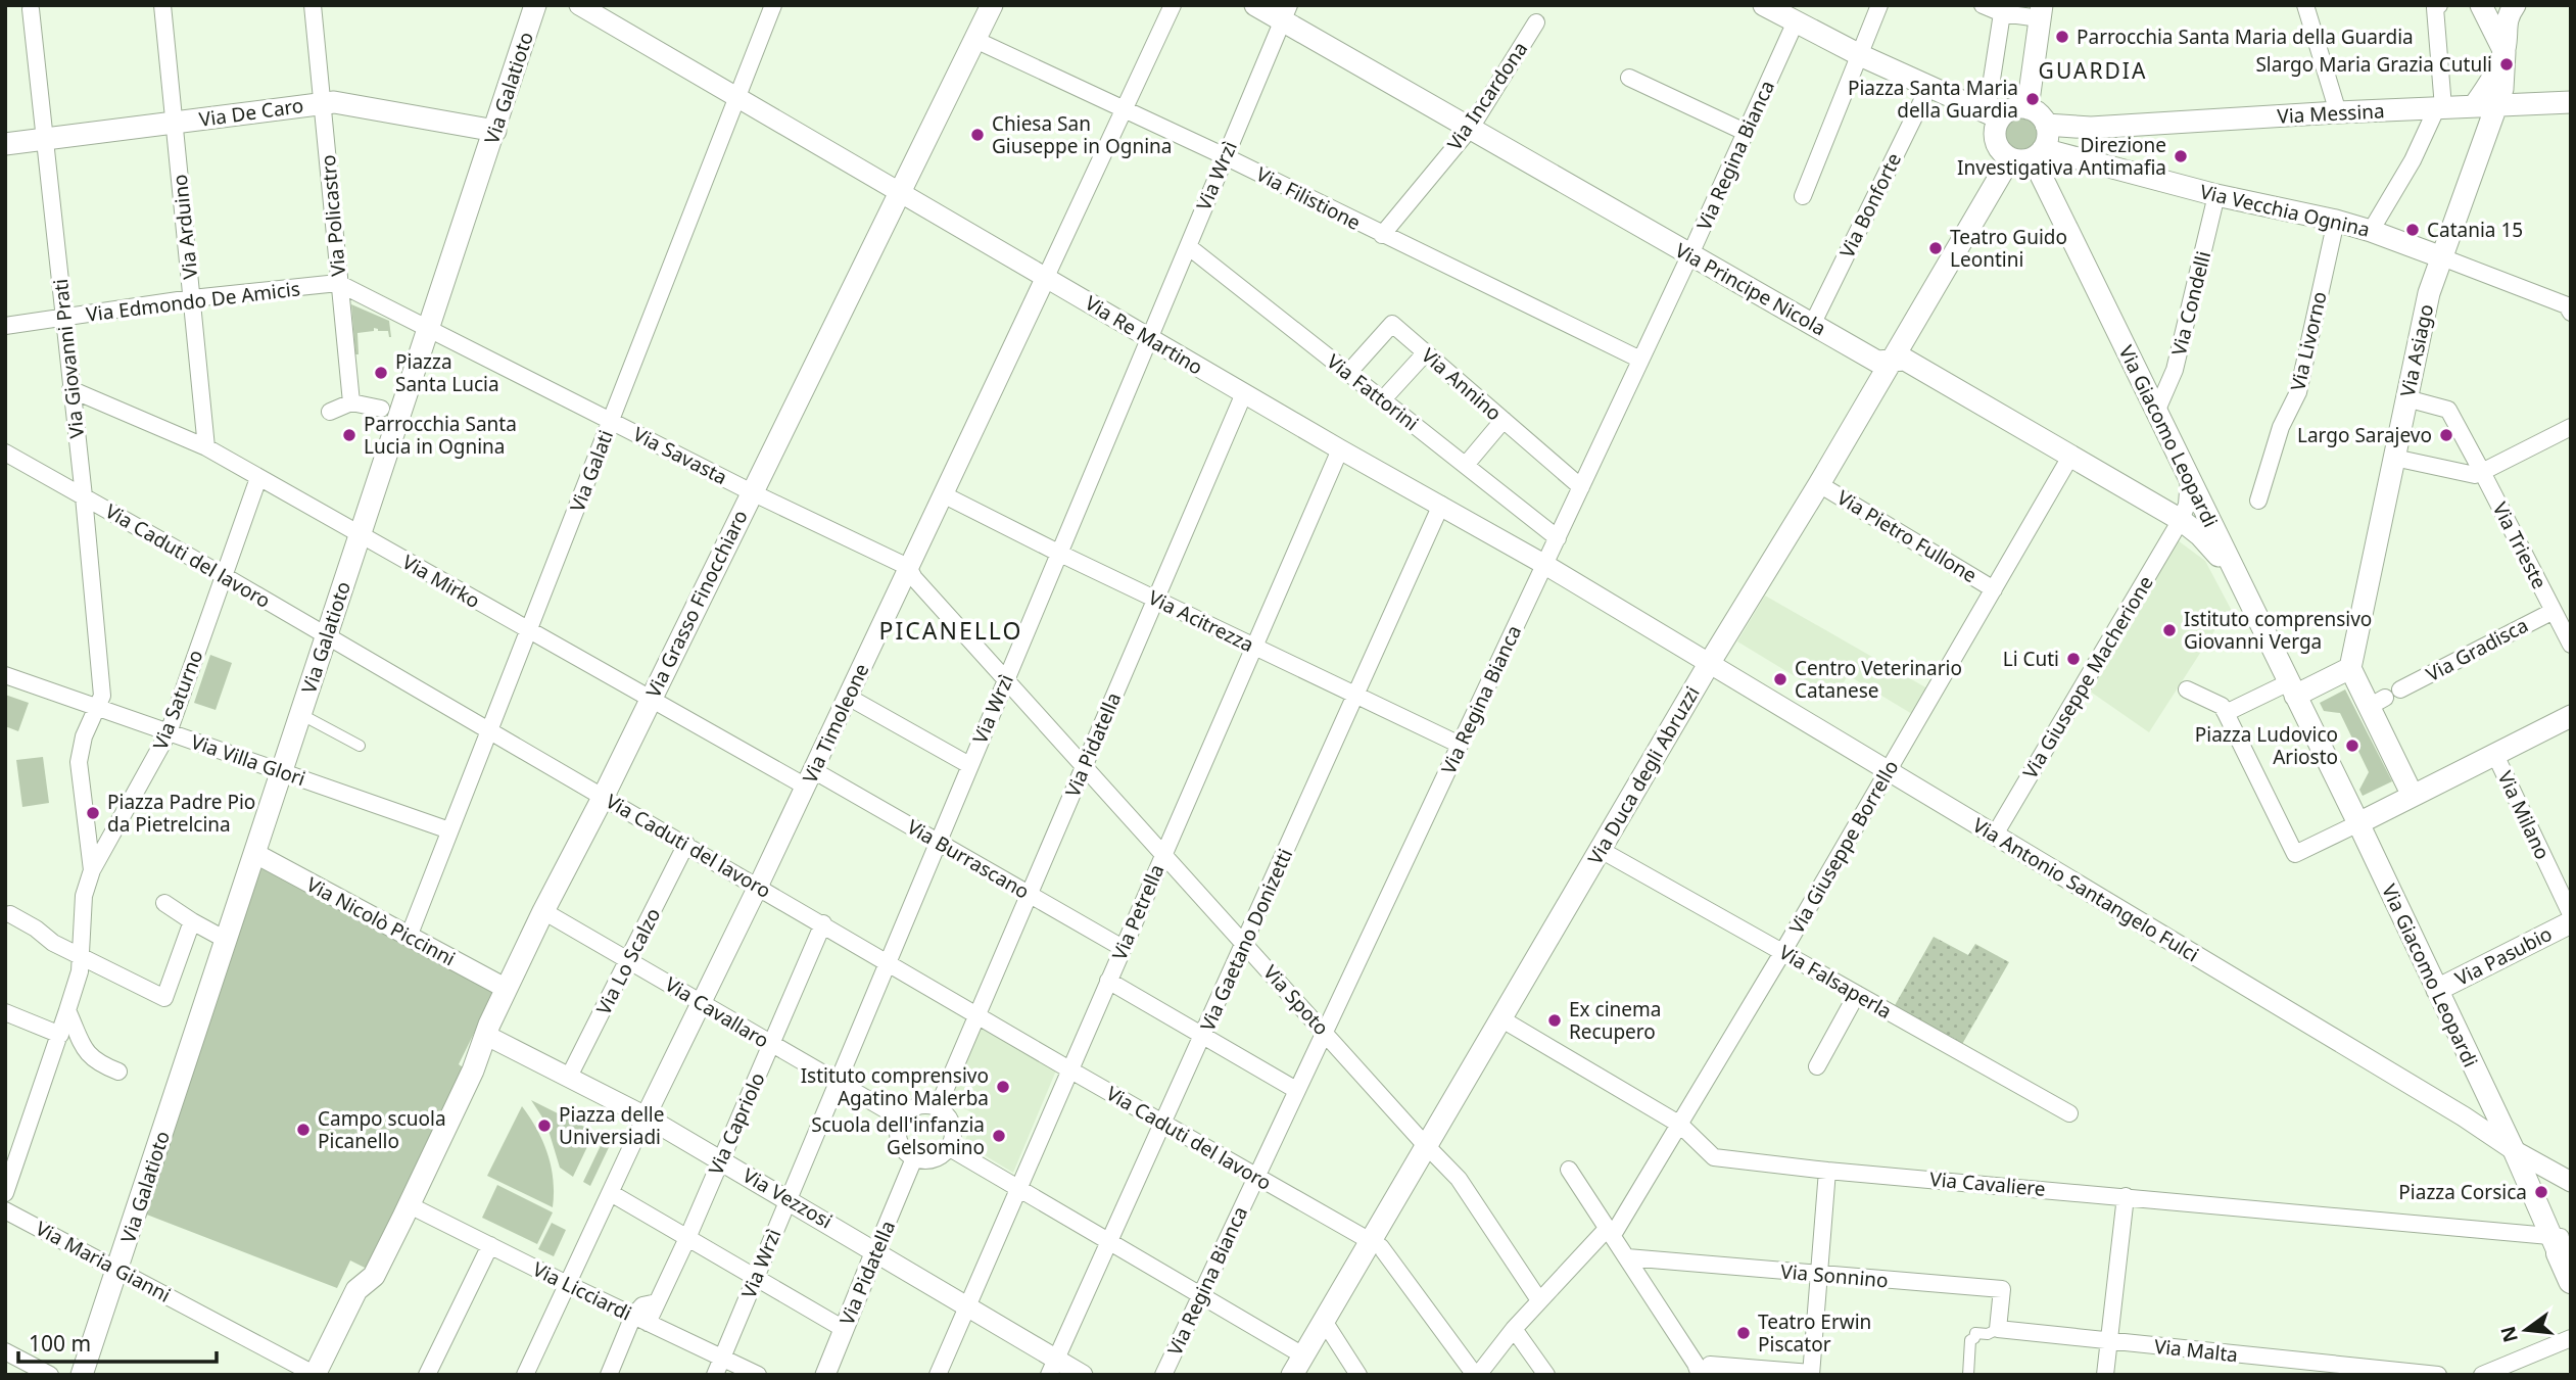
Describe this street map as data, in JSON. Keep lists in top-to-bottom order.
{
  "streets": {
    "main road": [
      "Via Galatioto",
      "Via De Caro",
      "Via Messina",
      "Via Vecchia Ognina",
      "Via Principe Nicola",
      "Via Asiago",
      "Via Giacomo Leopardi",
      "Via Grasso Finocchiaro",
      "Via Duca degli Abruzzi",
      "Via Pasubio"
    ],
    "street": [
      "Via Incardona",
      "Via Regina Bianca",
      "Via Wrzì",
      "Via Filistione",
      "Via Bonforte",
      "Via Policastro",
      "Via Arduino",
      "Via Edmondo De Amicis",
      "Via Condelli",
      "Via Re Martino",
      "Via Livorno",
      "Via Giovanni Prati",
      "Via Annino",
      "Via Fattorini",
      "Via Savasta",
      "Via Galati",
      "Via Pietro Fullone",
      "Via Trieste",
      "Via Caduti del lavoro",
      "Via Mirko",
      "Via Acitrezza",
      "Via Gradisca",
      "Via Giuseppe Macherione",
      "Via Saturno",
      "Via Timoleone",
      "Via Pidatella",
      "Via Villa Glori",
      "Via Milano",
      "Via Giuseppe Borrello",
      "Via Burrascano",
      "Via Antonio Santangelo Fulci",
      "Via Petrella",
      "Via Nicolò Piccinni",
      "Via Gaetano Donizetti",
      "Via Lo Scalzo",
      "Via Falsaperla",
      "Via Spoto",
      "Via Cavallaro",
      "Via Capriolo",
      "Via Cavaliere",
      "Via Vezzosi",
      "Via Maria Gianni",
      "Via Sonnino",
      "Via Licciardi",
      "Via Malta"
    ]
  },
  "crossings": [
    ["Via Galatioto", "Via De Caro"],
    ["Via Galatioto", "Via Savasta"],
    ["Via Galatioto", "Via Caduti del lavoro"],
    ["Via Galatioto", "Via Mirko"],
    ["Via Galatioto", "Via Villa Glori"],
    ["Via Galatioto", "Via Nicolò Piccinni"],
    ["Via Galatioto", "Via Maria Gianni"],
    ["Via Incardona", "Via Filistione"],
    ["Via Incardona", "Via Principe Nicola"],
    ["Via De Caro", "Via Policastro"],
    ["Via De Caro", "Via Arduino"],
    ["Via De Caro", "Via Giovanni Prati"],
    ["Via Messina", "Via Asiago"],
    ["Via Regina Bianca", "Via Filistione"],
    ["Via Regina Bianca", "Via Principe Nicola"],
    ["Via Regina Bianca", "Via Re Martino"],
    ["Via Regina Bianca", "Via Annino"],
    ["Via Regina Bianca", "Via Fattorini"],
    ["Via Regina Bianca", "Via Caduti del lavoro"],
    ["Via Regina Bianca", "Via Acitrezza"],
    ["Via Regina Bianca", "Via Spoto"],
    ["Via Wrzì", "Via Filistione"],
    ["Via Wrzì", "Via Principe Nicola"],
    ["Via Wrzì", "Via Re Martino"],
    ["Via Wrzì", "Via Fattorini"],
    ["Via Wrzì", "Via Caduti del lavoro"],
    ["Via Wrzì", "Via Acitrezza"],
    ["Via Wrzì", "Via Burrascano"],
    ["Via Wrzì", "Via Spoto"],
    ["Via Wrzì", "Via Cavallaro"],
    ["Via Wrzì", "Via Vezzosi"],
    ["Via Wrzì", "Via Licciardi"],
    ["Via Filistione", "Via Grasso Finocchiaro"],
    ["Via Filistione", "Via Timoleone"],
    ["Via Bonforte", "Via Principe Nicola"],
    ["Via Vecchia Ognina", "Via Condelli"],
    ["Via Vecchia Ognina", "Via Livorno"],
    ["Via Vecchia Ognina", "Via Asiago"],
    ["Via Vecchia Ognina", "Via Giacomo Leopardi"],
    ["Via Vecchia Ognina", "Via Duca degli Abruzzi"],
    ["Via Policastro", "Via Edmondo De Amicis"],
    ["Via Policastro", "Via Savasta"],
    ["Via Arduino", "Via Edmondo De Amicis"],
    ["Via Arduino", "Via Mirko"],
    ["Via Principe Nicola", "Via Giacomo Leopardi"],
    ["Via Principe Nicola", "Via Giuseppe Macherione"],
    ["Via Principe Nicola", "Via Duca degli Abruzzi"],
    ["Via Principe Nicola", "Via Giuseppe Borrello"],
    ["Via Edmondo De Amicis", "Via Giovanni Prati"],
    ["Via Edmondo De Amicis", "Via Savasta"],
    ["Via Condelli", "Via Giacomo Leopardi"],
    ["Via Re Martino", "Via Galati"],
    ["Via Re Martino", "Via Grasso Finocchiaro"],
    ["Via Re Martino", "Via Timoleone"],
    ["Via Re Martino", "Via Pidatella"],
    ["Via Re Martino", "Via Duca degli Abruzzi"],
    ["Via Re Martino", "Via Antonio Santangelo Fulci"],
    ["Via Re Martino", "Via Petrella"],
    ["Via Re Martino", "Via Gaetano Donizetti"],
    ["Via Asiago", "Via Trieste"],
    ["Via Giovanni Prati", "Via Caduti del lavoro"],
    ["Via Giovanni Prati", "Via Mirko"],
    ["Via Giovanni Prati", "Via Villa Glori"],
    ["Via Annino", "Via Fattorini"],
    ["Via Giacomo Leopardi", "Via Giuseppe Macherione"],
    ["Via Giacomo Leopardi", "Via Antonio Santangelo Fulci"],
    ["Via Giacomo Leopardi", "Via Pasubio"],
    ["Via Giacomo Leopardi", "Via Cavaliere"],
    ["Via Savasta", "Via Galati"],
    ["Via Savasta", "Via Grasso Finocchiaro"],
    ["Via Savasta", "Via Timoleone"],
    ["Via Savasta", "Via Spoto"],
    ["Via Galati", "Via Caduti del lavoro"],
    ["Via Galati", "Via Mirko"],
    ["Via Galati", "Via Villa Glori"],
    ["Via Galati", "Via Nicolò Piccinni"],
    ["Via Pietro Fullone", "Via Duca degli Abruzzi"],
    ["Via Pietro Fullone", "Via Giuseppe Borrello"],
    ["Via Trieste", "Via Gradisca"],
    ["Via Caduti del lavoro", "Via Grasso Finocchiaro"],
    ["Via Caduti del lavoro", "Via Saturno"],
    ["Via Caduti del lavoro", "Via Timoleone"],
    ["Via Caduti del lavoro", "Via Pidatella"],
    ["Via Caduti del lavoro", "Via Duca degli Abruzzi"],
    ["Via Caduti del lavoro", "Via Giuseppe Borrello"],
    ["Via Caduti del lavoro", "Via Petrella"],
    ["Via Caduti del lavoro", "Via Gaetano Donizetti"],
    ["Via Caduti del lavoro", "Via Lo Scalzo"],
    ["Via Caduti del lavoro", "Via Capriolo"],
    ["Via Mirko", "Via Grasso Finocchiaro"],
    ["Via Mirko", "Via Saturno"],
    ["Via Mirko", "Via Timoleone"],
    ["Via Mirko", "Via Burrascano"],
    ["Via Grasso Finocchiaro", "Via Nicolò Piccinni"],
    ["Via Grasso Finocchiaro", "Via Cavallaro"],
    ["Via Grasso Finocchiaro", "Via Vezzosi"],
    ["Via Grasso Finocchiaro", "Via Maria Gianni"],
    ["Via Grasso Finocchiaro", "Via Licciardi"],
    ["Via Acitrezza", "Via Timoleone"],
    ["Via Acitrezza", "Via Pidatella"],
    ["Via Acitrezza", "Via Petrella"],
    ["Via Acitrezza", "Via Gaetano Donizetti"],
    ["Via Giuseppe Macherione", "Via Antonio Santangelo Fulci"],
    ["Via Saturno", "Via Villa Glori"],
    ["Via Timoleone", "Via Burrascano"],
    ["Via Timoleone", "Via Spoto"],
    ["Via Timoleone", "Via Cavallaro"],
    ["Via Timoleone", "Via Vezzosi"],
    ["Via Timoleone", "Via Licciardi"],
    ["Via Pidatella", "Via Burrascano"],
    ["Via Pidatella", "Via Spoto"],
    ["Via Pidatella", "Via Cavallaro"],
    ["Via Pidatella", "Via Vezzosi"],
    ["Via Duca degli Abruzzi", "Via Antonio Santangelo Fulci"],
    ["Via Duca degli Abruzzi", "Via Falsaperla"],
    ["Via Duca degli Abruzzi", "Via Spoto"],
    ["Via Duca degli Abruzzi", "Via Cavaliere"],
    ["Via Giuseppe Borrello", "Via Antonio Santangelo Fulci"],
    ["Via Giuseppe Borrello", "Via Falsaperla"],
    ["Via Giuseppe Borrello", "Via Spoto"],
    ["Via Giuseppe Borrello", "Via Cavaliere"],
    ["Via Burrascano", "Via Petrella"],
    ["Via Petrella", "Via Spoto"],
    ["Via Petrella", "Via Vezzosi"],
    ["Via Gaetano Donizetti", "Via Spoto"],
    ["Via Gaetano Donizetti", "Via Vezzosi"],
    ["Via Lo Scalzo", "Via Cavallaro"],
    ["Via Lo Scalzo", "Via Vezzosi"],
    ["Via Cavallaro", "Via Capriolo"],
    ["Via Capriolo", "Via Vezzosi"],
    ["Via Capriolo", "Via Licciardi"],
    ["Via Sonnino", "Via Malta"]
  ],
  "districts": ["GUARDIA", "PICANELLO"],
  "places": [
    "Parrocchia Santa Maria della Guardia",
    "Slargo Maria Grazia Cutuli",
    "Piazza Santa Maria della Guardia",
    "Chiesa San Giuseppe in Ognina",
    "Direzione Investigativa Antimafia",
    "Catania 15",
    "Teatro Guido Leontini",
    "Piazza Santa Lucia",
    "Parrocchia Santa Lucia in Ognina",
    "Largo Sarajevo",
    "Istituto comprensivo Giovanni Verga",
    "Li Cuti",
    "Centro Veterinario Catanese",
    "Piazza Ludovico Ariosto",
    "Piazza Padre Pio da Pietrelcina",
    "Ex cinema Recupero",
    "Istituto comprensivo Agatino Malerba",
    "Piazza delle Universiadi",
    "Campo scuola Picanello",
    "Scuola dell'infanzia Gelsomino",
    "Piazza Corsica",
    "Teatro Erwin Piscator"
  ],
  "scale_bar": "100 m",
  "north": "left"
}
